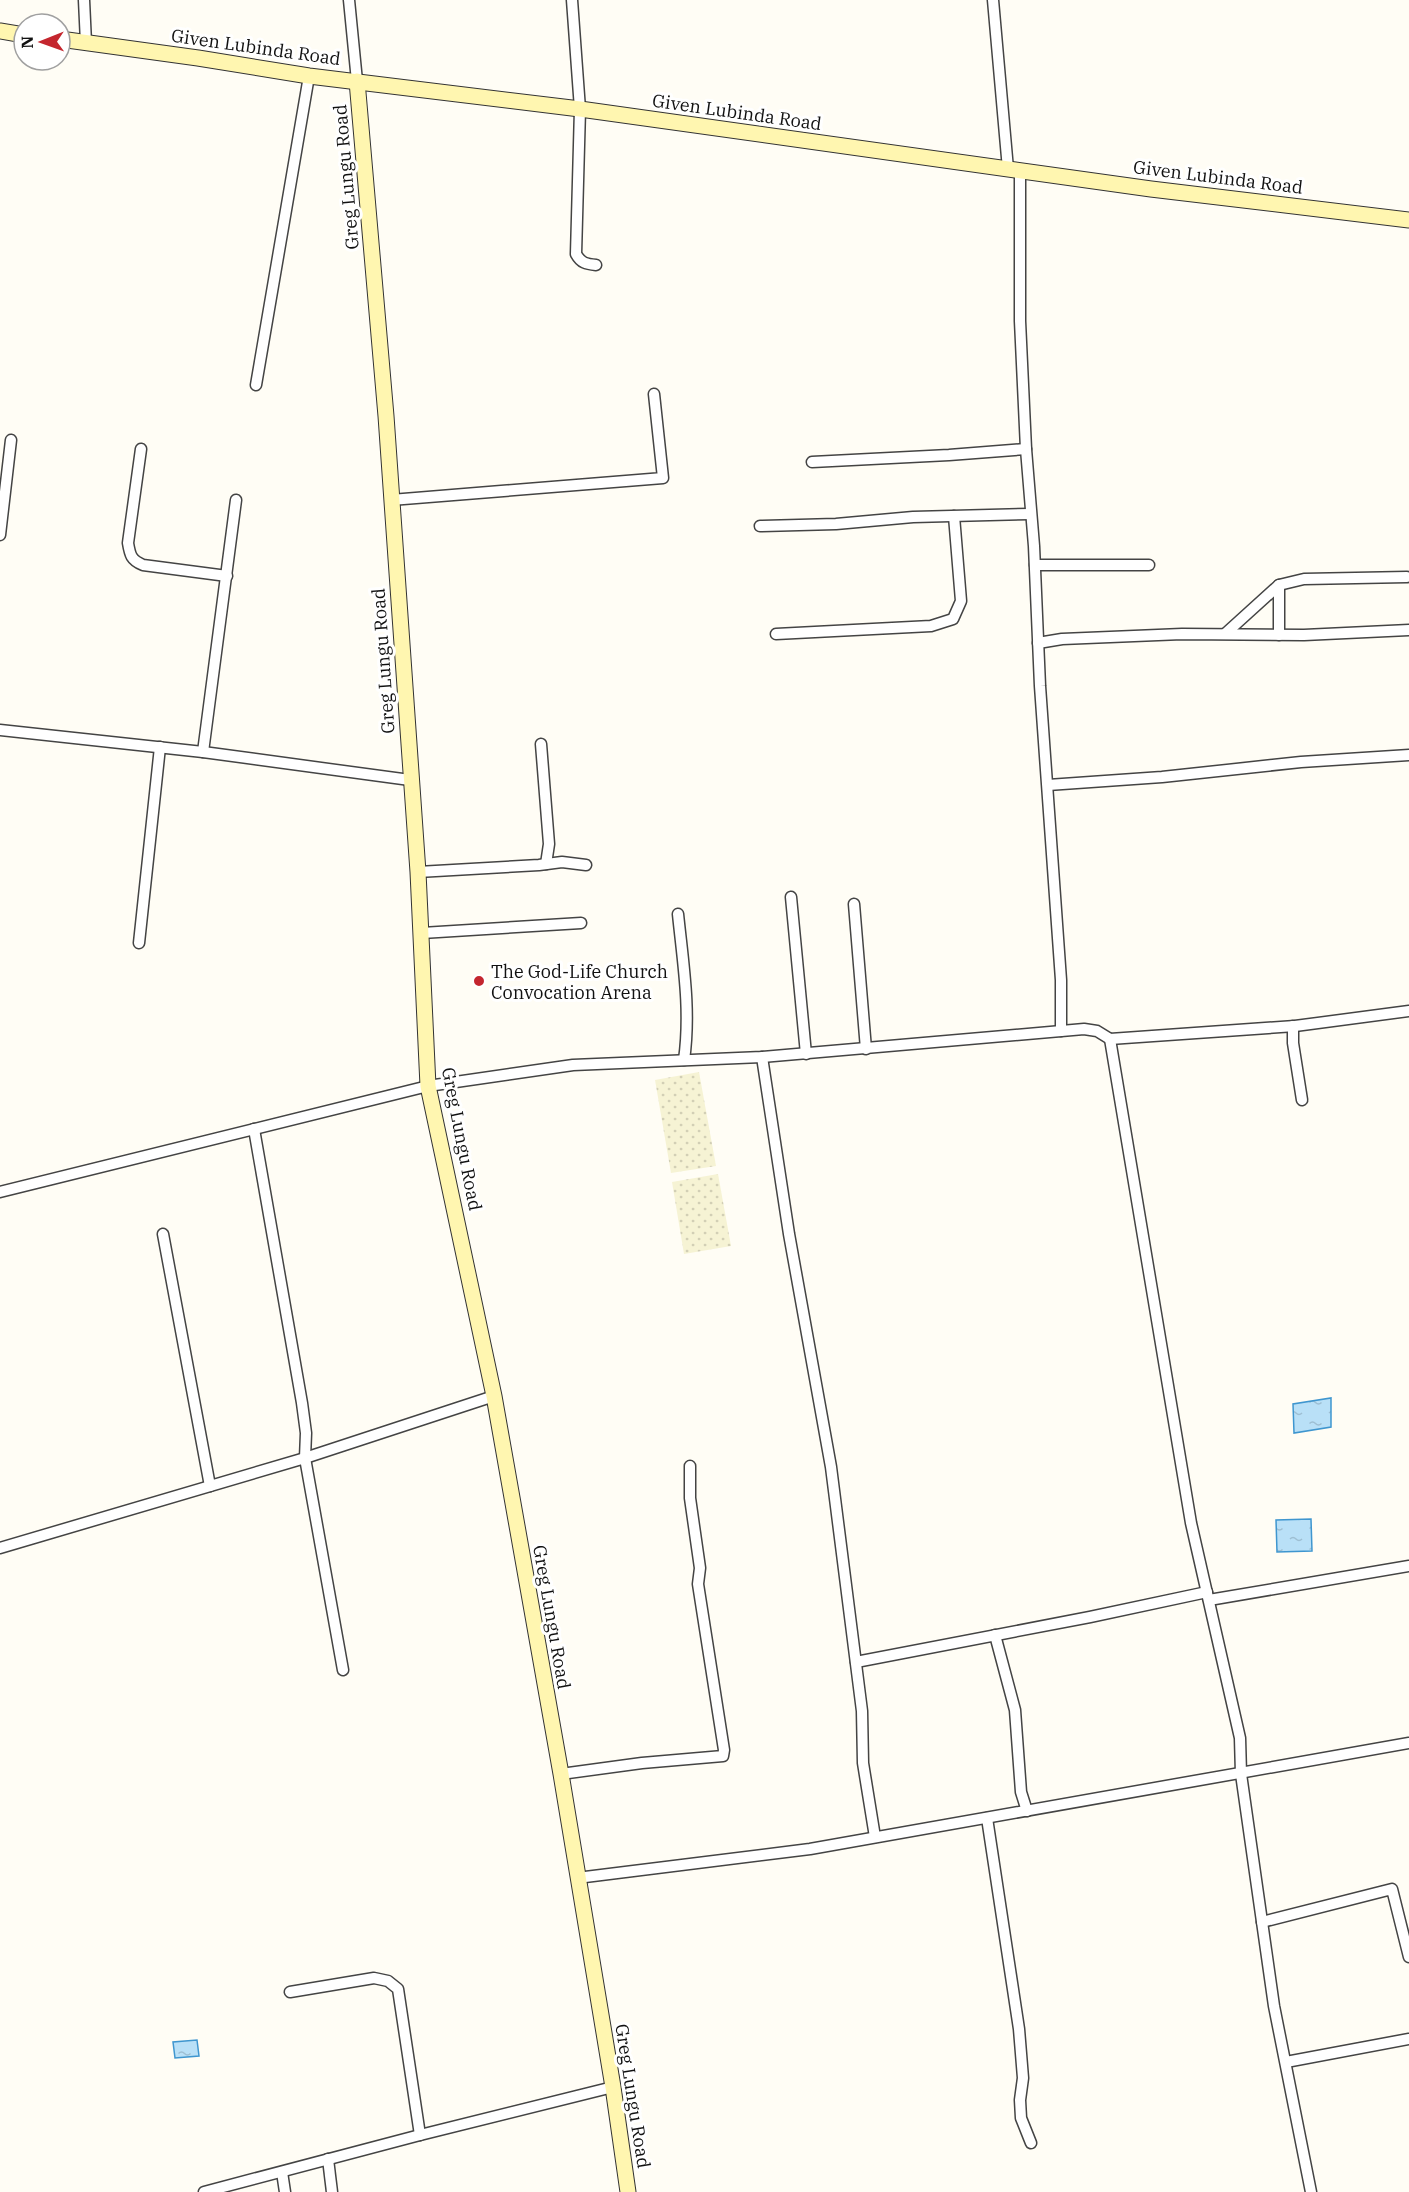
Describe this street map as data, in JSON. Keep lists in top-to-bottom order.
{
  "streets": {
    "street": ["Given Lubinda Road", "Greg Lungu Road"]
  },
  "crossings": [
    ["Given Lubinda Road", "Greg Lungu Road"]
  ],
  "places": ["The God-Life Church Convocation Arena"],
  "north": "left"
}
